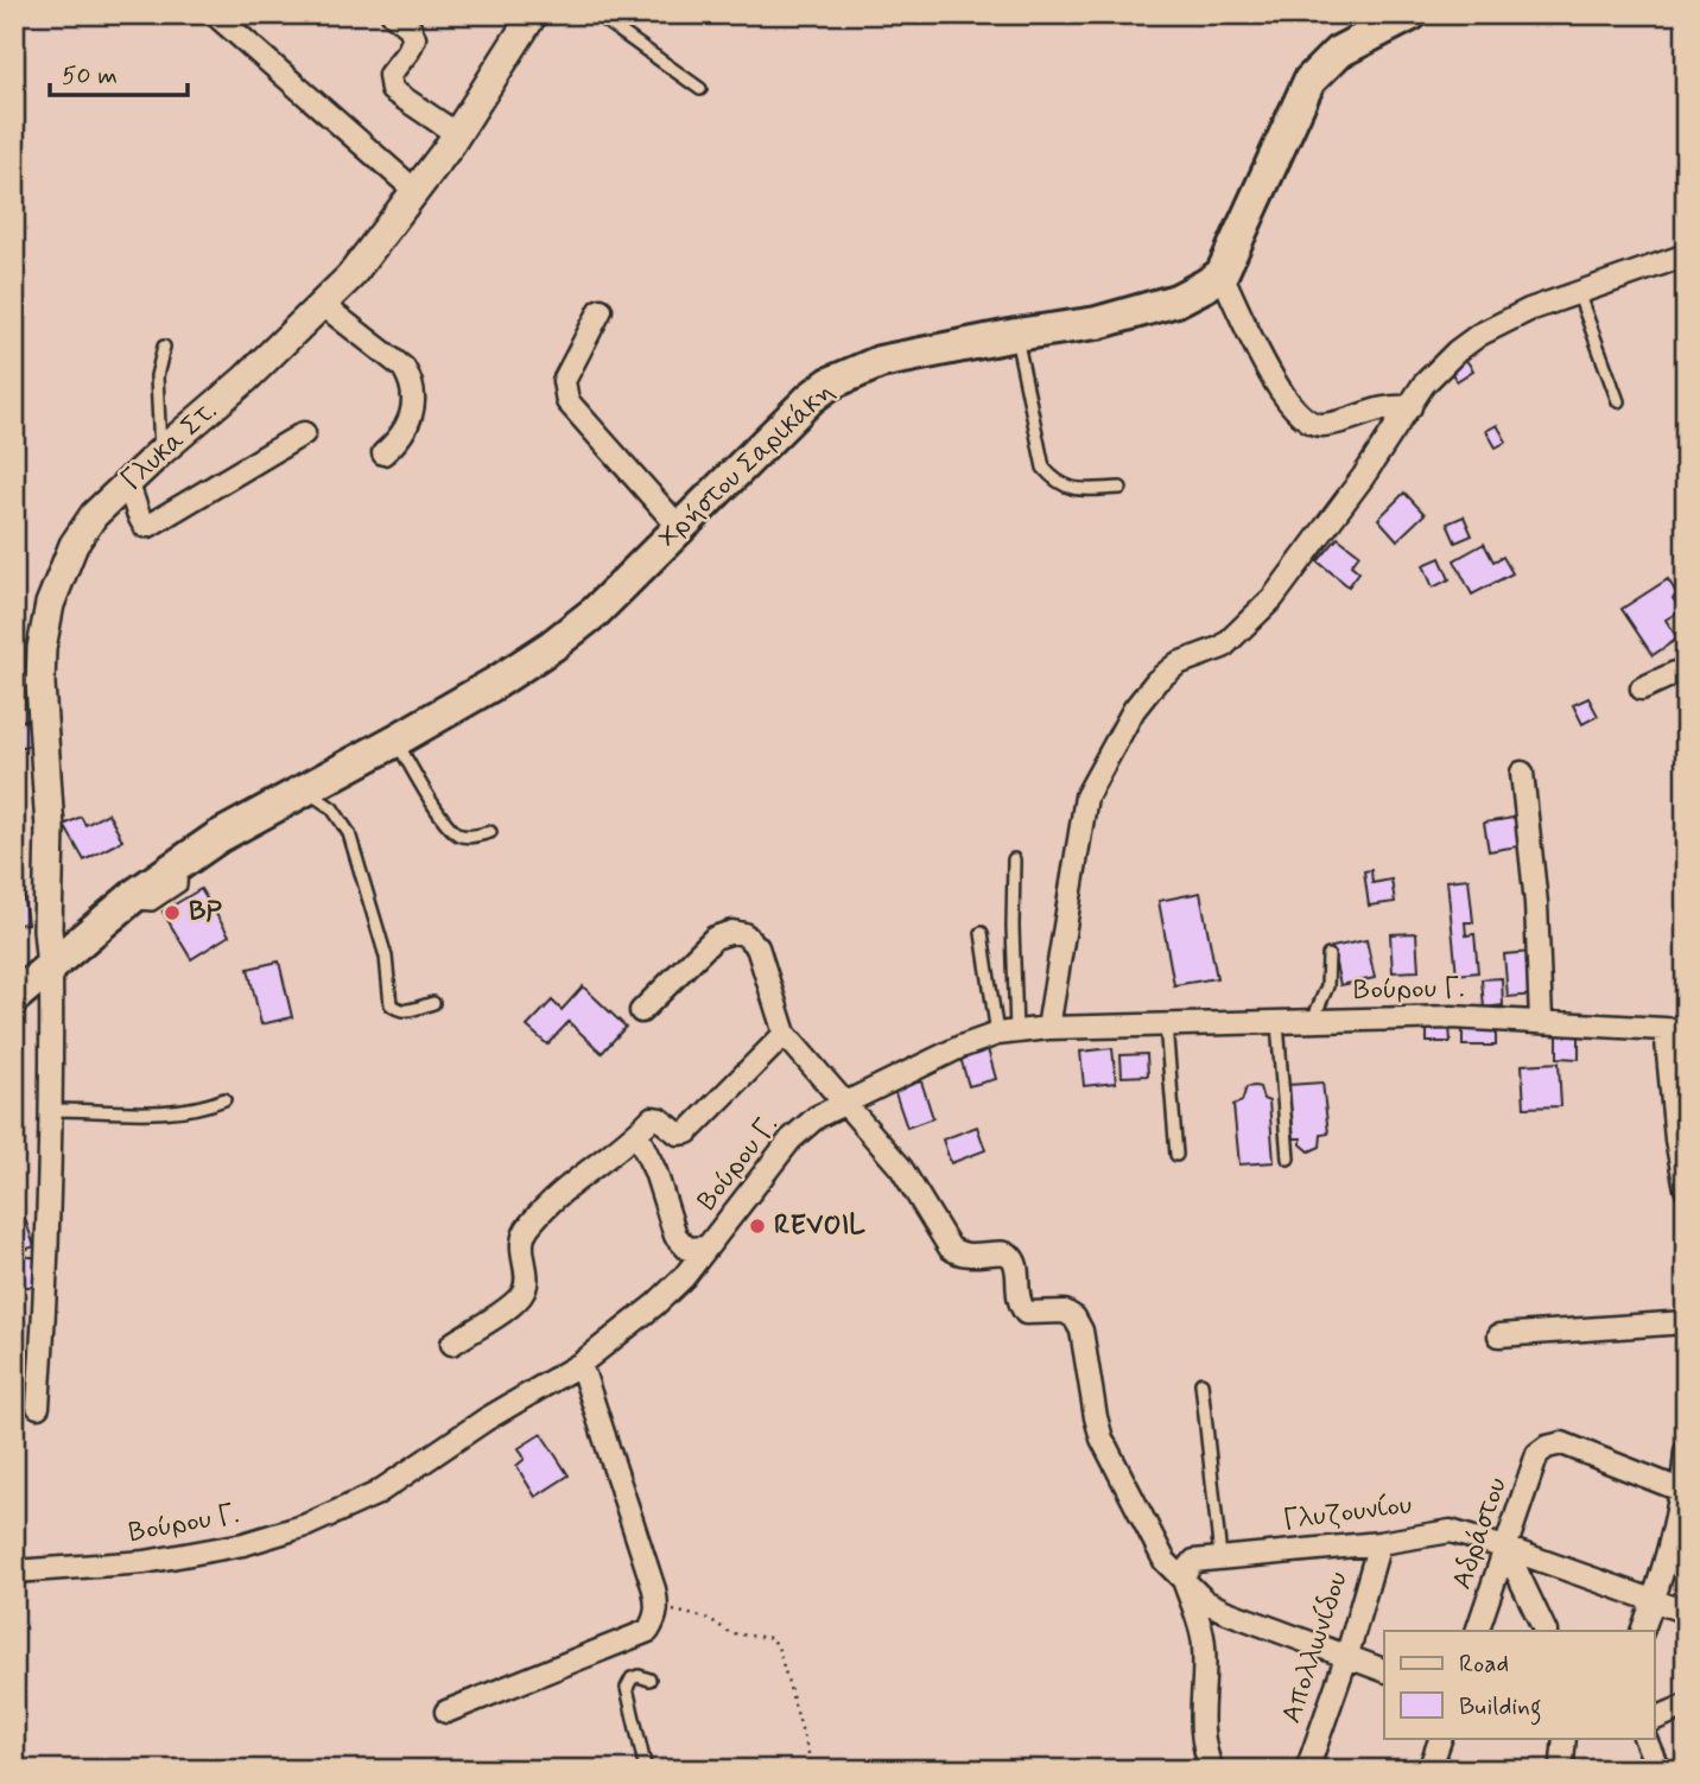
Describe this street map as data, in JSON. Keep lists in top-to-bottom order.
{
  "streets": {
    "main road": ["Χρήστου Σαρικάκη"],
    "street": [
      "Γλυκα Στ.",
      "Βούρου Γ.",
      "Γλυζουνίου",
      "Αδράστου",
      "Απολλωνίδου"
    ]
  },
  "crossings": [
    ["Γλυκα Στ.", "Χρήστου Σαρικάκη"],
    ["Γλυζουνίου", "Αδράστου"],
    ["Γλυζουνίου", "Απολλωνίδου"]
  ],
  "places": ["BP", "REVOIL"],
  "legend": ["Road", "Building"],
  "scale_bar": "50 m"
}
